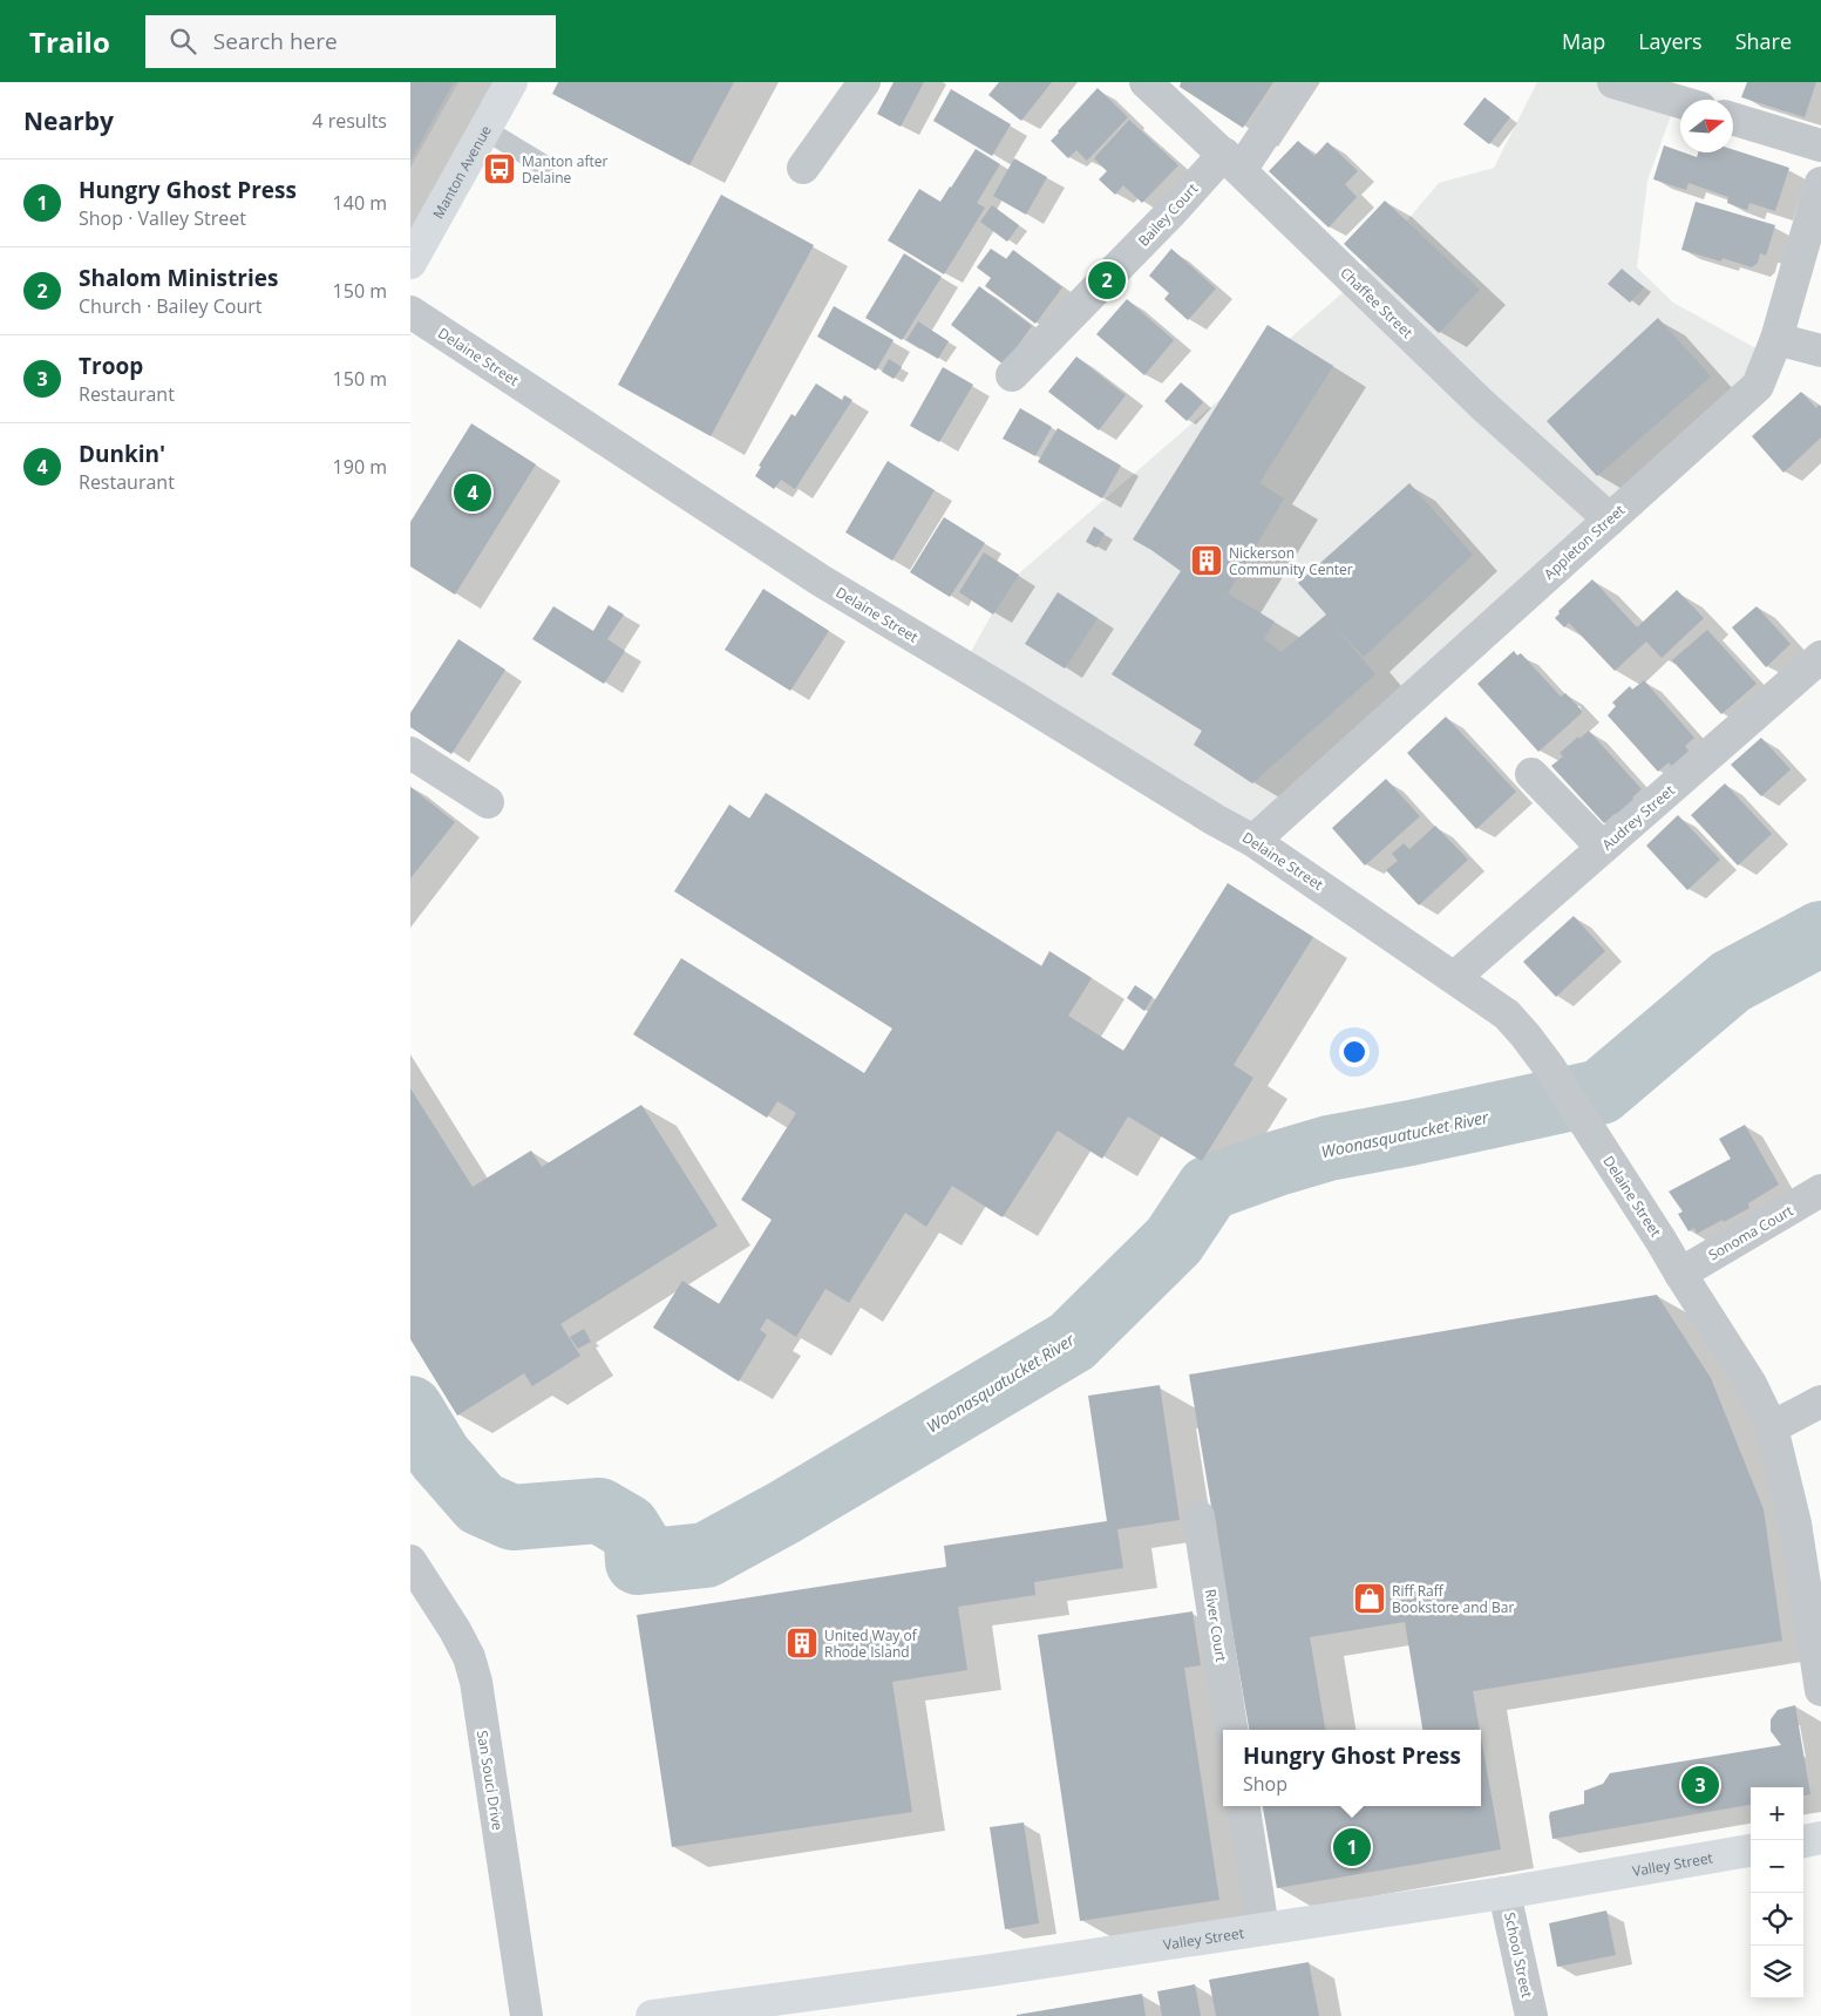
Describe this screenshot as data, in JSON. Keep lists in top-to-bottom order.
{
  "streets": {
    "main road": ["Manton Avenue", "Valley Street"],
    "street": [
      "Bailey Court",
      "Chaffee Street",
      "Delaine Street",
      "Appleton Street",
      "Audrey Street",
      "Sonoma Court",
      "River Court",
      "San Souci Drive",
      "School Street"
    ]
  },
  "crossings": [
    ["Bailey Court", "Chaffee Street"],
    ["Chaffee Street", "Appleton Street"],
    ["Delaine Street", "Appleton Street"],
    ["Delaine Street", "Audrey Street"],
    ["Delaine Street", "Sonoma Court"],
    ["Valley Street", "School Street"]
  ],
  "water": ["Woonasquatucket River"],
  "places": {
    "bus stop": ["Manton after Delaine"],
    "building": ["Nickerson Community Center", "United Way of Rhode Island"],
    "shop": ["Riff Raff Bookstore and Bar"]
  },
  "north": "right",
  "page": {
    "header": "Trailo",
    "search": "Search here",
    "nav": ["Map", "Layers", "Share"],
    "heading": ["Nearby", "4 results"],
    "list": [
      {
        "mark": "1",
        "name": "Hungry Ghost Press",
        "note": "Shop · Valley Street",
        "value": "140 m"
      },
      {
        "mark": "2",
        "name": "Shalom Ministries",
        "note": "Church · Bailey Court",
        "value": "150 m"
      },
      {
        "mark": "3",
        "name": "Troop",
        "note": "Restaurant",
        "value": "150 m"
      },
      {
        "mark": "4",
        "name": "Dunkin'",
        "note": "Restaurant",
        "value": "190 m"
      }
    ],
    "pins": [
      "2",
      "4",
      "3",
      "1"
    ],
    "popup": ["Hungry Ghost Press", "Shop"],
    "map_buttons": ["+", "−"]
  }
}
